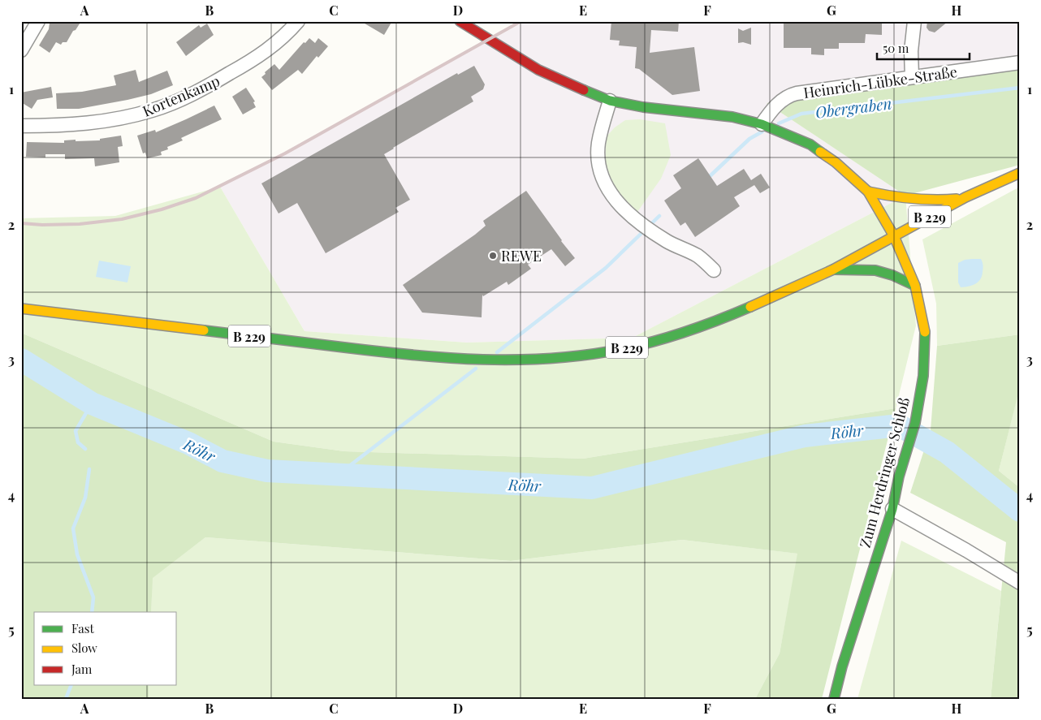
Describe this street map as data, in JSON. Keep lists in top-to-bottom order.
{
  "streets": {
    "main road": ["B 229", "Zum Herdringer Schloß"],
    "street": ["Heinrich-Lübke-Straße", "Kortenkamp"]
  },
  "crossings": [
    ["Heinrich-Lübke-Straße", "Zum Herdringer Schloß"],
    ["B 229", "Zum Herdringer Schloß"]
  ],
  "water": ["Obergraben", "Röhr"],
  "places": ["REWE"],
  "legend": ["Fast", "Slow", "Jam"],
  "scale_bar": "50 m",
  "grid": {
    "columns": [
      "A",
      "B",
      "C",
      "D",
      "E",
      "F",
      "G",
      "H"
    ],
    "rows": [
      "1",
      "2",
      "3",
      "4",
      "5"
    ]
  }
}
